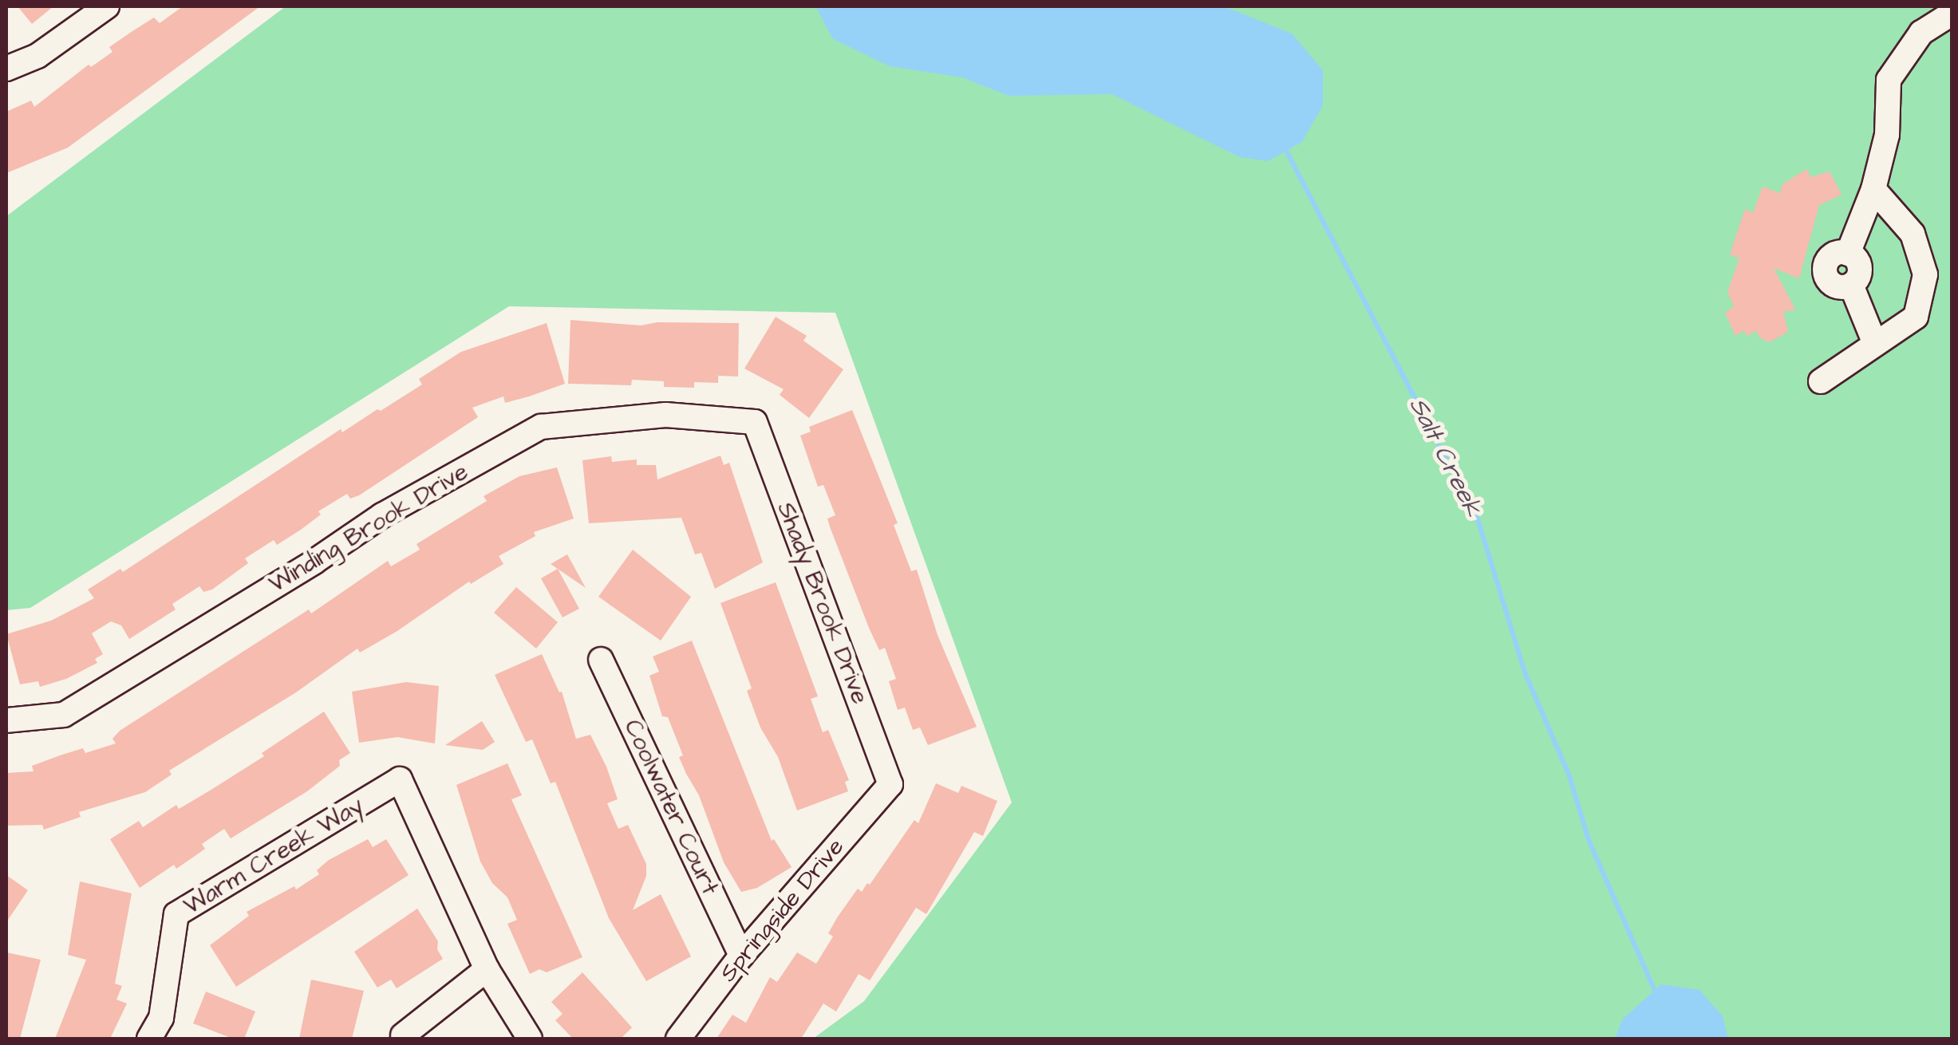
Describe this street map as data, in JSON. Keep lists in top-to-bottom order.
{
  "streets": {
    "street": [
      "Winding Brook Drive",
      "Shady Brook Drive",
      "Coolwater Court",
      "Warm Creek Way",
      "Springside Drive"
    ]
  },
  "crossings": [
    ["Winding Brook Drive", "Shady Brook Drive"],
    ["Shady Brook Drive", "Springside Drive"],
    ["Coolwater Court", "Springside Drive"]
  ],
  "water": ["Salt Creek"]
}
